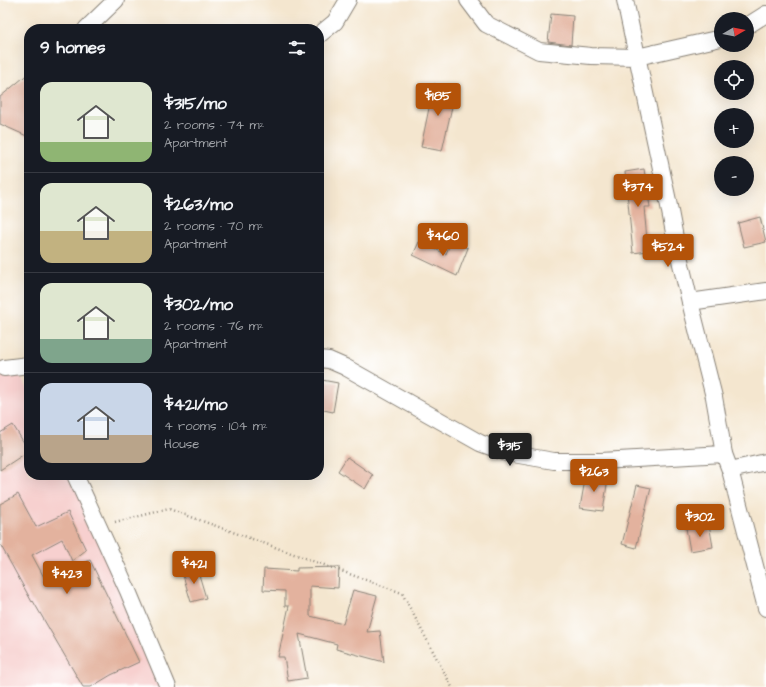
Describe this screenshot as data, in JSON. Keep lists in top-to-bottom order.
{
  "north": "right",
  "page": {
    "map_buttons": ["+", "−"],
    "heading": "9 homes",
    "list": [
      {
        "name": "$315/mo",
        "note": "2 rooms · 74 m² · Apartment"
      },
      {
        "name": "$263/mo",
        "note": "2 rooms · 70 m² · Apartment"
      },
      {
        "name": "$302/mo",
        "note": "2 rooms · 76 m² · Apartment"
      },
      {
        "name": "$421/mo",
        "note": "4 rooms · 104 m² · House"
      }
    ],
    "price": [
      "$185",
      "$374",
      "$460",
      "$524",
      "$315",
      "$263",
      "$302",
      "$421",
      "$423"
    ]
  }
}
